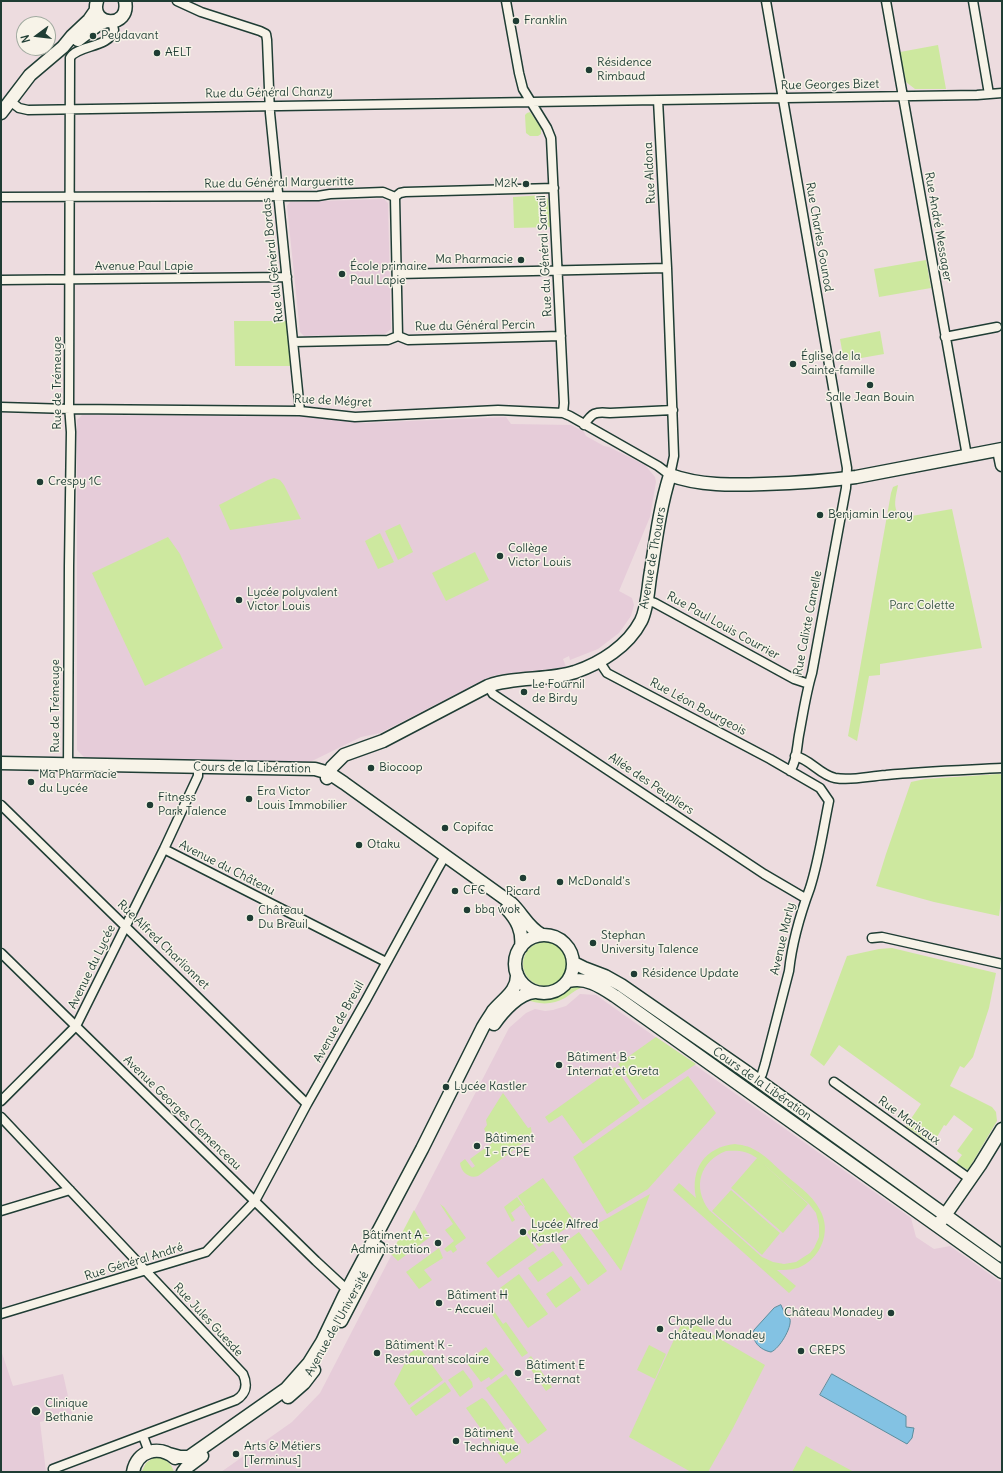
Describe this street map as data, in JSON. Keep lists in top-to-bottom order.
{
  "streets": {
    "street": [
      "Rue Georges Bizet",
      "Rue du Général Chanzy",
      "Rue Aldona",
      "Rue du Général Margueritte",
      "Rue André Messager",
      "Rue Charles Gounod",
      "Rue du Général Sarrail",
      "Rue du Général Bordas",
      "Avenue Paul Lapie",
      "Rue du Général Percin",
      "Rue de Trémeuge",
      "Rue de Mégret",
      "Avenue de Thouars",
      "Rue Calixte Camelle",
      "Rue Paul Louis Courrier",
      "Rue Léon Bourgeois",
      "Cours de la Libération",
      "Allée des Peupliers",
      "Avenue du Château",
      "Avenue Marly",
      "Rue Alfred Charlionnet",
      "Avenue du Lycée",
      "Avenue de Breuil",
      "Avenue Georges Clemenceau",
      "Rue Marivaux",
      "Rue Général André",
      "Rue Jules Guesde",
      "Avenue de l'Université"
    ]
  },
  "crossings": [
    ["Rue Georges Bizet", "Rue Aldona"],
    ["Rue Georges Bizet", "Rue André Messager"],
    ["Rue Georges Bizet", "Rue Charles Gounod"],
    ["Rue du Général Chanzy", "Rue du Général Sarrail"],
    ["Rue du Général Chanzy", "Rue du Général Bordas"],
    ["Rue du Général Chanzy", "Rue de Trémeuge"],
    ["Rue Aldona", "Rue de Mégret"],
    ["Rue Aldona", "Avenue de Thouars"],
    ["Rue du Général Margueritte", "Rue du Général Sarrail"],
    ["Rue du Général Margueritte", "Rue du Général Bordas"],
    ["Rue du Général Margueritte", "Rue de Trémeuge"],
    ["Rue Charles Gounod", "Rue Calixte Camelle"],
    ["Rue du Général Sarrail", "Rue du Général Percin"],
    ["Rue du Général Sarrail", "Rue de Mégret"],
    ["Rue du Général Bordas", "Avenue Paul Lapie"],
    ["Rue du Général Bordas", "Rue du Général Percin"],
    ["Rue du Général Bordas", "Rue de Mégret"],
    ["Avenue Paul Lapie", "Rue de Trémeuge"],
    ["Rue de Trémeuge", "Rue de Mégret"],
    ["Rue de Trémeuge", "Cours de la Libération"],
    ["Rue de Mégret", "Avenue de Thouars"],
    ["Avenue de Thouars", "Rue Paul Louis Courrier"],
    ["Avenue de Thouars", "Rue Léon Bourgeois"],
    ["Avenue de Thouars", "Cours de la Libération"],
    ["Avenue de Thouars", "Allée des Peupliers"],
    ["Rue Calixte Camelle", "Rue Paul Louis Courrier"],
    ["Rue Calixte Camelle", "Rue Léon Bourgeois"],
    ["Rue Léon Bourgeois", "Avenue Marly"],
    ["Cours de la Libération", "Avenue Marly"],
    ["Cours de la Libération", "Avenue du Lycée"],
    ["Cours de la Libération", "Avenue de Breuil"],
    ["Cours de la Libération", "Avenue de l'Université"],
    ["Allée des Peupliers", "Avenue Marly"],
    ["Avenue du Château", "Avenue du Lycée"],
    ["Avenue du Château", "Avenue de Breuil"],
    ["Rue Alfred Charlionnet", "Avenue du Lycée"],
    ["Rue Alfred Charlionnet", "Avenue de Breuil"],
    ["Avenue du Lycée", "Avenue Georges Clemenceau"],
    ["Avenue de Breuil", "Avenue Georges Clemenceau"],
    ["Avenue de Breuil", "Rue Général André"],
    ["Avenue Georges Clemenceau", "Rue Général André"],
    ["Avenue Georges Clemenceau", "Avenue de l'Université"],
    ["Rue Général André", "Rue Jules Guesde"]
  ],
  "parks": ["Parc Colette"],
  "places": [
    "Franklin",
    "Peydavant",
    "AELT",
    "Résidence Rimbaud",
    "M2K",
    "Ma Pharmacie",
    "École primaire Paul Lapie",
    "Église de la Sainte-famille",
    "Salle Jean Bouin",
    "Crespy 1C",
    "Benjamin Leroy",
    "Collège Victor Louis",
    "Lycée polyvalent Victor Louis",
    "Le Fournil de Birdy",
    "Biocoop",
    "Ma Pharmacie du Lycée",
    "Era Victor Louis Immobilier",
    "Fitness Park Talence",
    "Copifac",
    "Otaku",
    "Picard",
    "McDonald's",
    "CFC",
    "bbq wok",
    "Château Du Breuil",
    "Stephan University Talence",
    "Résidence Update",
    "Bâtiment B - Internat et Greta",
    "Lycée Kastler",
    "Bâtiment I - FCPE",
    "Lycée Alfred Kastler",
    "Bâtiment A - Administration",
    "Bâtiment H - Accueil",
    "Château Monadey",
    "Chapelle du château Monadey",
    "CREPS",
    "Bâtiment K - Restaurant scolaire",
    "Bâtiment E - Externat",
    "Clinique Bethanie",
    "Bâtiment Technique",
    "Arts & Métiers [Terminus]"
  ],
  "north": "left"
}
